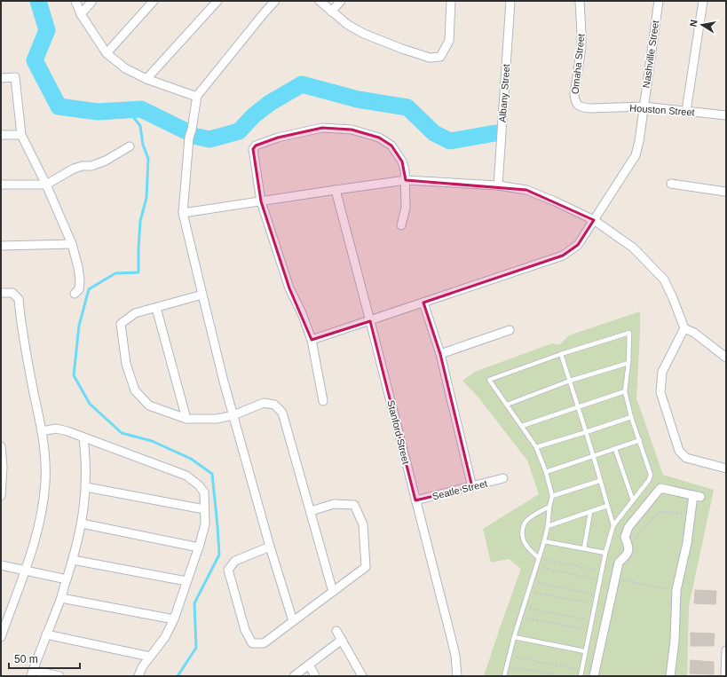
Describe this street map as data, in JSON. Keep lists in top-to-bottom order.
{
  "streets": {
    "street": [
      "Nashville Street",
      "Omaha Street",
      "Albany Street",
      "Houston Street",
      "Stanford Street",
      "Seatle Street"
    ]
  },
  "crossings": [
    ["Nashville Street", "Houston Street"],
    ["Nashville Street", "Stanford Street"],
    ["Omaha Street", "Houston Street"],
    ["Stanford Street", "Seatle Street"]
  ],
  "scale_bar": "50 m",
  "north": "left"
}
